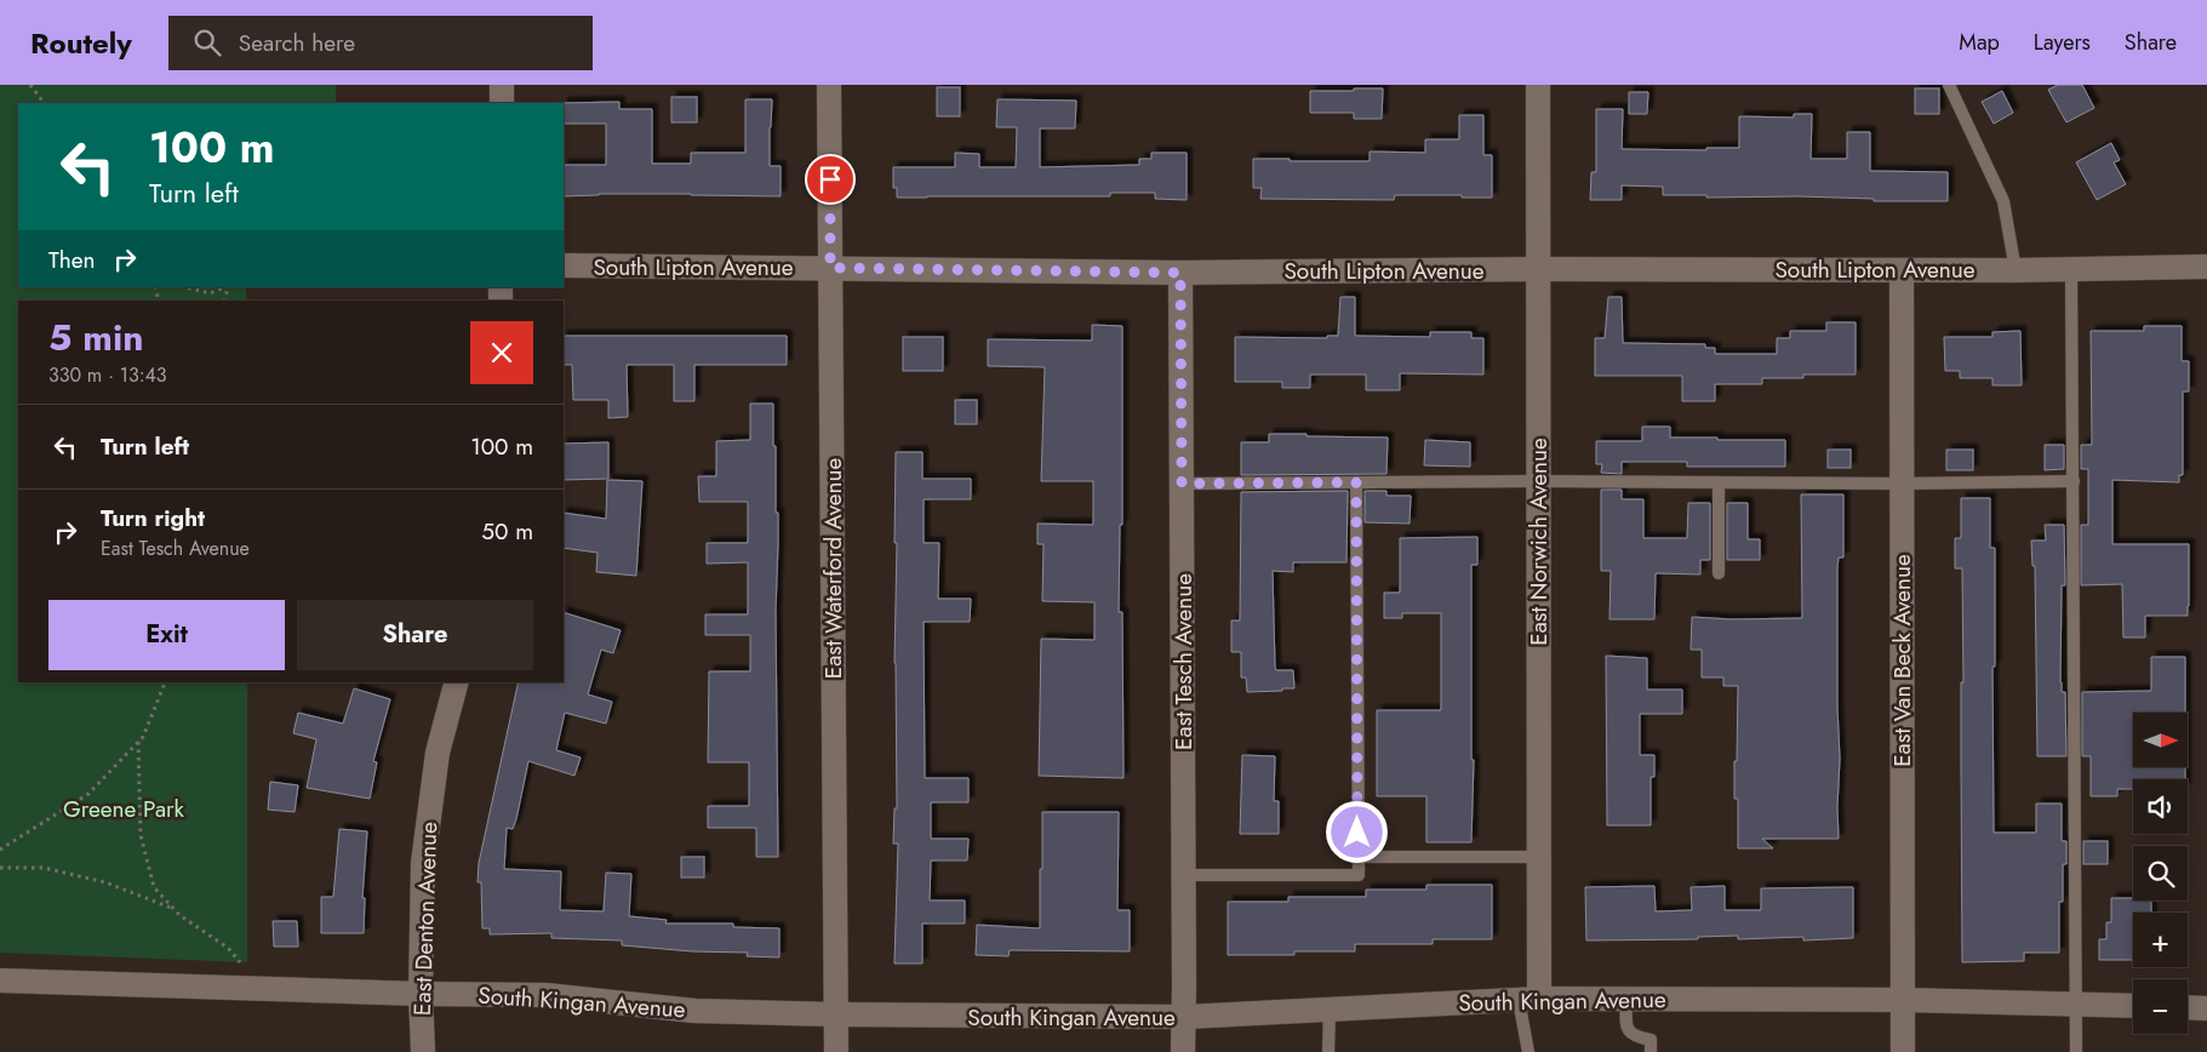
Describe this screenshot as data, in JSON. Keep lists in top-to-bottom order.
{
  "streets": {
    "street": [
      "South Lipton Avenue",
      "East Norwich Avenue",
      "East Waterford Avenue",
      "East Van Beck Avenue",
      "East Tesch Avenue",
      "East Denton Avenue",
      "South Kingan Avenue"
    ]
  },
  "crossings": [
    ["South Lipton Avenue", "East Norwich Avenue"],
    ["South Lipton Avenue", "East Waterford Avenue"],
    ["South Lipton Avenue", "East Van Beck Avenue"],
    ["South Lipton Avenue", "East Tesch Avenue"],
    ["East Norwich Avenue", "South Kingan Avenue"],
    ["East Waterford Avenue", "South Kingan Avenue"],
    ["East Van Beck Avenue", "South Kingan Avenue"],
    ["East Tesch Avenue", "South Kingan Avenue"],
    ["East Denton Avenue", "South Kingan Avenue"]
  ],
  "parks": ["Greene Park"],
  "north": "right",
  "page": {
    "header": "Routely",
    "search": "Search here",
    "nav": ["Map", "Layers", "Share"],
    "turn": ["100 m", "Turn left"],
    "then": "Then",
    "heading": ["5 min", "330 m · 13:43"],
    "list": [
      {
        "name": "Turn left",
        "value": "100 m"
      },
      {
        "name": "Turn right",
        "note": "East Tesch Avenue",
        "value": "50 m"
      }
    ],
    "buttons": ["Exit", "Share"],
    "map_buttons": ["+", "−"]
  }
}
